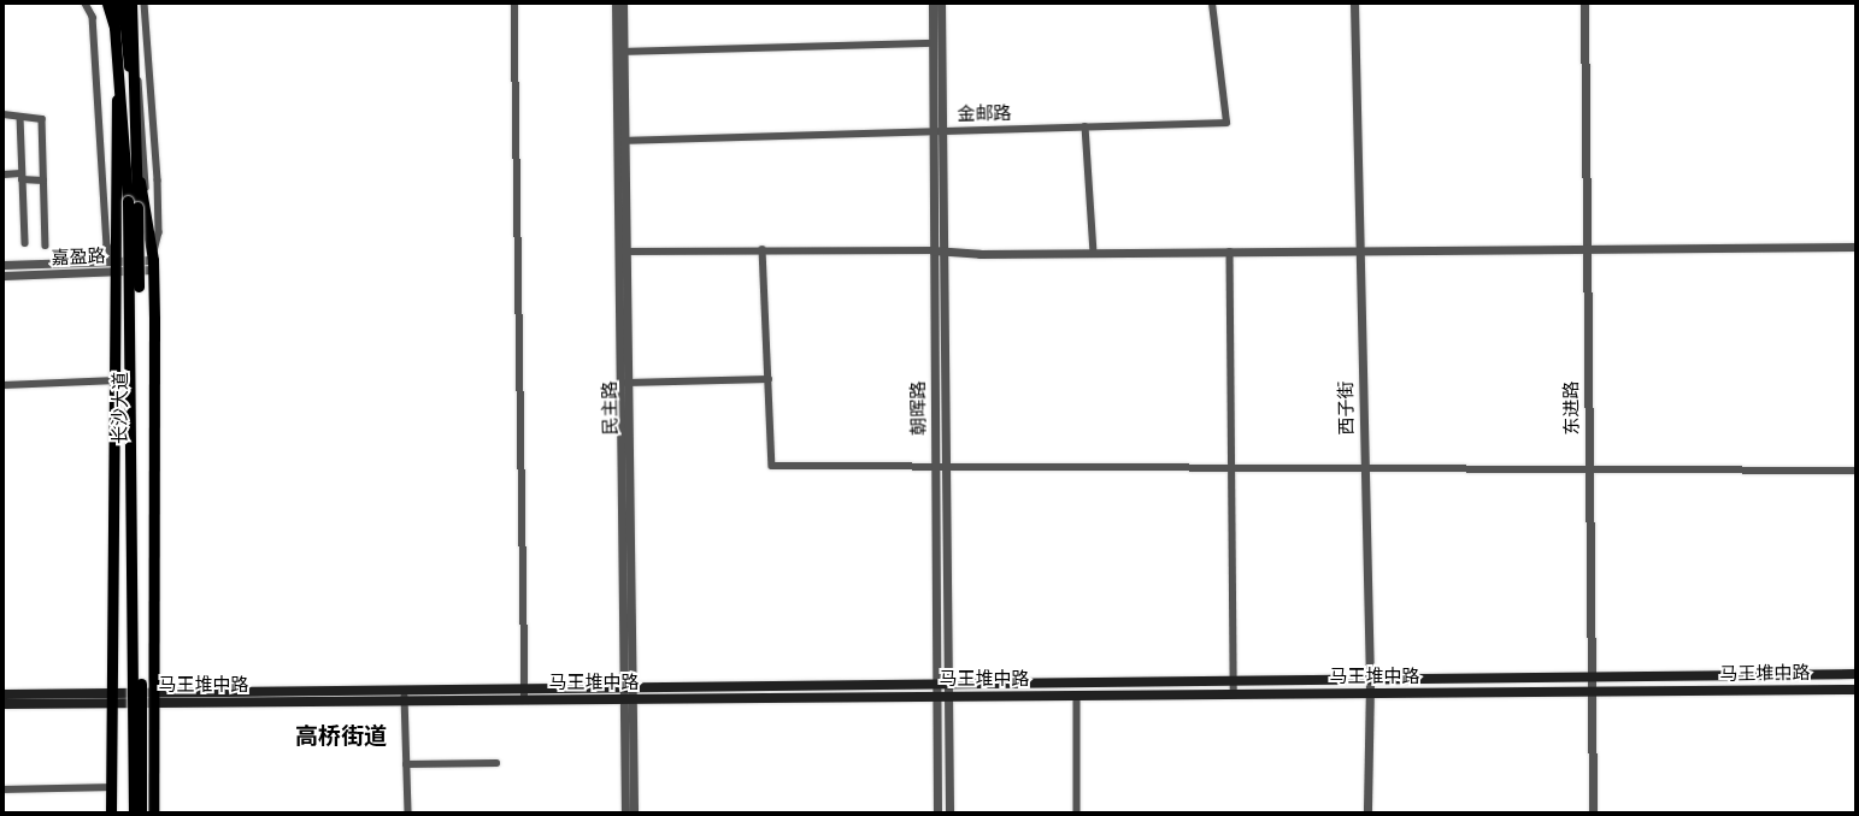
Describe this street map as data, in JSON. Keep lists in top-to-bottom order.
{
  "streets": {
    "main road": ["长沙大道", "马王堆中路"],
    "street": [
      "金邮路",
      "嘉盈路",
      "民主路",
      "朝晖路",
      "西子街",
      "东进路"
    ]
  },
  "crossings": [
    ["金邮路", "民主路"],
    ["金邮路", "朝晖路"],
    ["民主路", "马王堆中路"],
    ["朝晖路", "马王堆中路"],
    ["西子街", "马王堆中路"],
    ["东进路", "马王堆中路"]
  ],
  "districts": ["高桥街道"]
}
